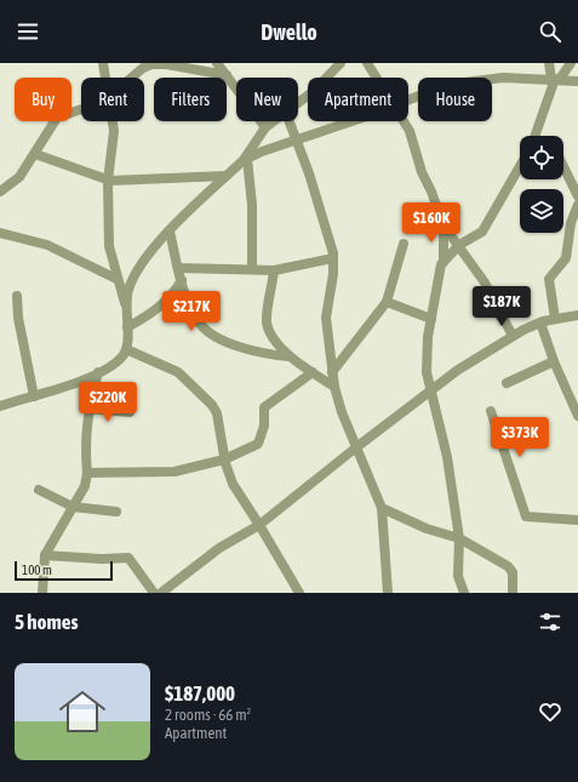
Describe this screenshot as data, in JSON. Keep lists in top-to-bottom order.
{
  "scale_bar": "100 m",
  "page": {
    "header": "Dwello",
    "chip": [
      "Buy",
      "Rent",
      "Filters",
      "New",
      "Apartment",
      "House"
    ],
    "price": [
      "$160K",
      "$187K",
      "$217K",
      "$220K",
      "$373K"
    ],
    "scale": "100 m",
    "heading": "5 homes",
    "list": [
      {
        "name": "$187,000",
        "note": "2 rooms · 66 m² · Apartment"
      }
    ]
  }
}
